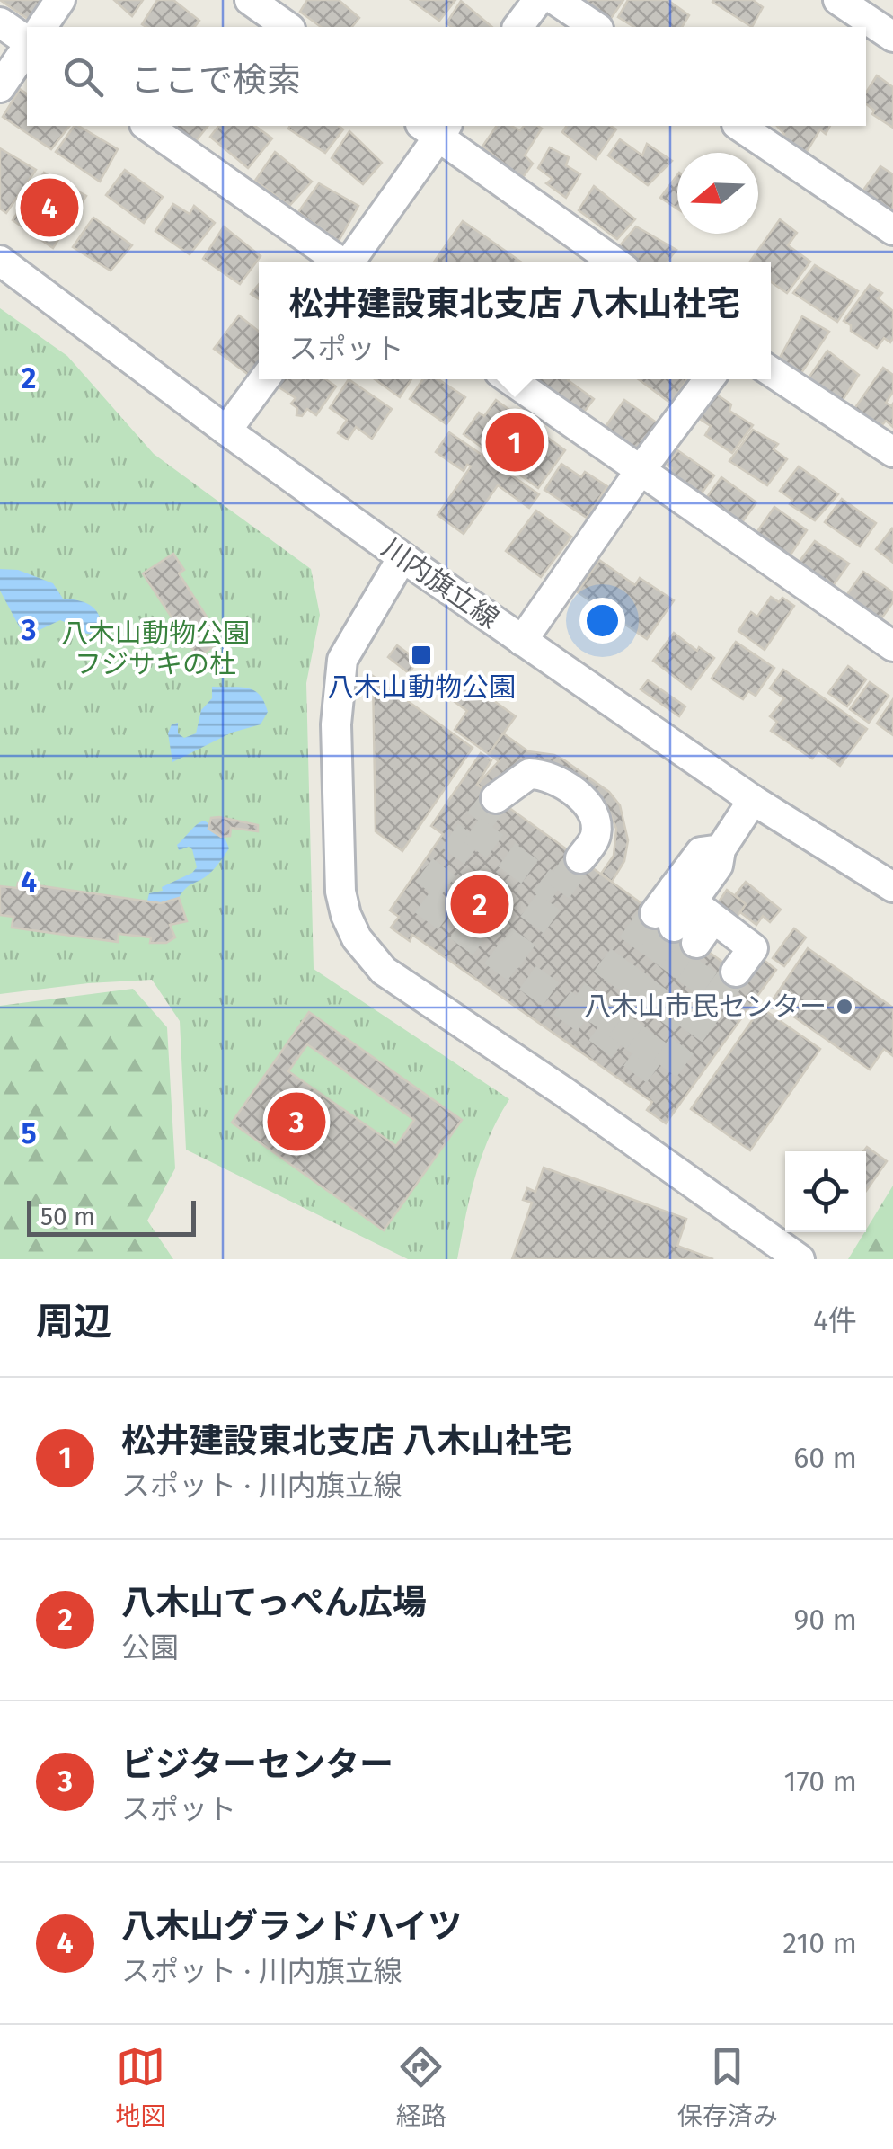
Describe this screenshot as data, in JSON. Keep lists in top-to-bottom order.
{
  "streets": {
    "street": ["川内旗立線"]
  },
  "parks": ["八木山動物公園 フジサキの杜"],
  "places": {
    "transit": ["八木山動物公園"],
    "other": ["八木山市民センター"]
  },
  "scale_bar": "50 m",
  "north": "left",
  "page": {
    "search": "ここで検索",
    "pins": [
      "4",
      "1",
      "2",
      "3"
    ],
    "popup": ["松井建設東北支店 八木山社宅", "スポット"],
    "scale": "50 m",
    "heading": ["周辺", "4件"],
    "list": [
      {
        "mark": "1",
        "name": "松井建設東北支店 八木山社宅",
        "note": "スポット · 川内旗立線",
        "value": "60 m"
      },
      {
        "mark": "2",
        "name": "八木山てっぺん広場",
        "note": "公園",
        "value": "90 m"
      },
      {
        "mark": "3",
        "name": "ビジターセンター",
        "note": "スポット",
        "value": "170 m"
      },
      {
        "mark": "4",
        "name": "八木山グランドハイツ",
        "note": "スポット · 川内旗立線",
        "value": "210 m"
      }
    ],
    "nav": ["地図", "経路", "保存済み"]
  },
  "grid": {
    "rows": [
      "2",
      "3",
      "4",
      "5"
    ]
  }
}
